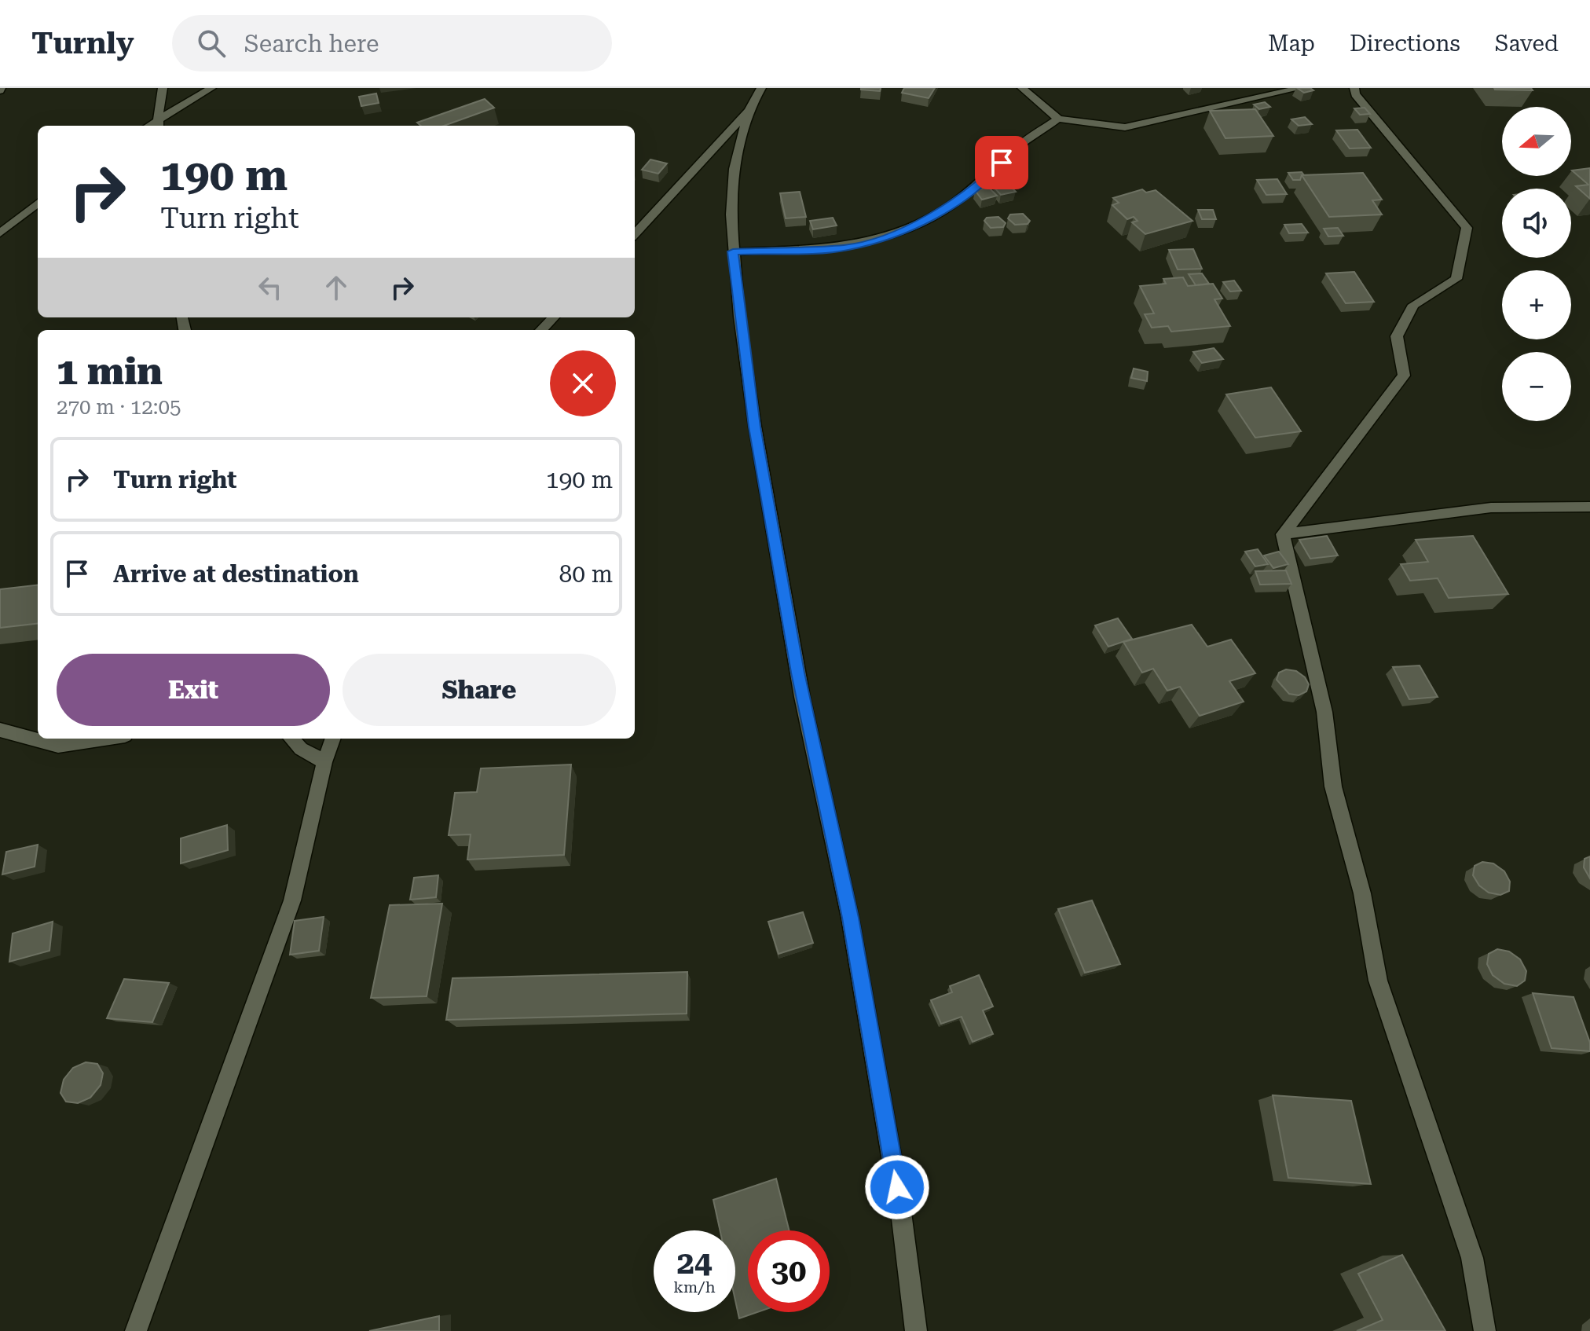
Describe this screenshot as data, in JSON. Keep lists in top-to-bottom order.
{
  "north": "left",
  "page": {
    "header": "Turnly",
    "search": "Search here",
    "nav": ["Map", "Directions", "Saved"],
    "map_buttons": ["+", "−"],
    "turn": ["190 m", "Turn right"],
    "heading": ["1 min", "270 m · 12:05"],
    "list": [
      {
        "name": "Turn right",
        "value": "190 m"
      },
      {
        "name": "Arrive at destination",
        "value": "80 m"
      }
    ],
    "buttons": ["Exit", "Share"],
    "speed": "24 km/h",
    "limit": "30"
  }
}
